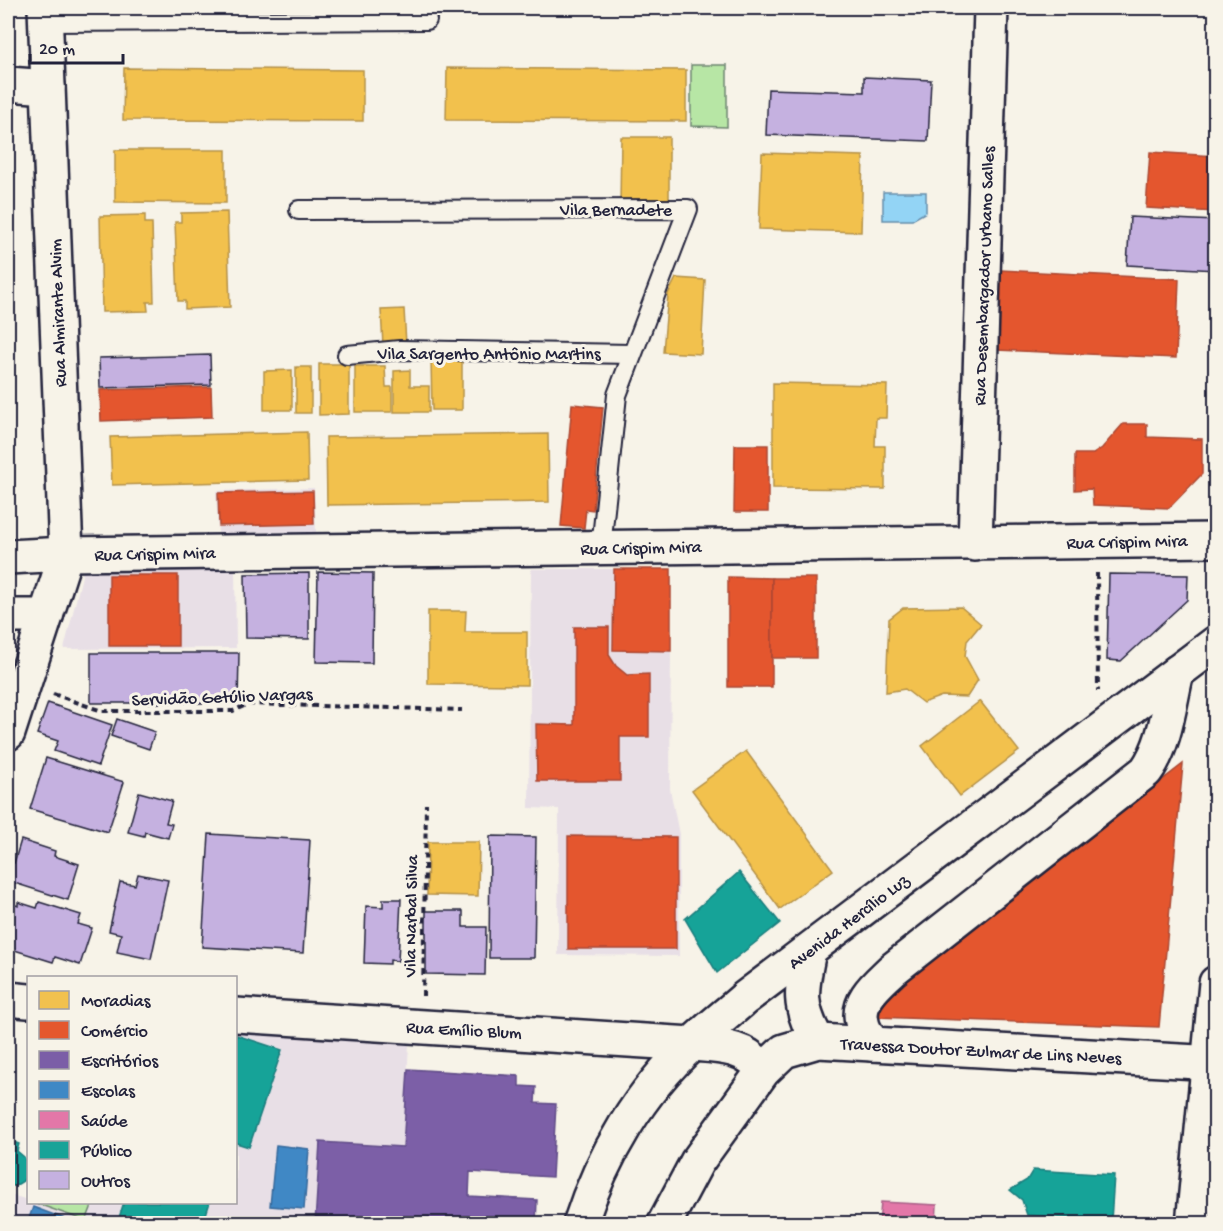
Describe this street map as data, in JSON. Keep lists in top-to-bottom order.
{
  "streets": {
    "street": [
      "Rua Desembargador Urbano Salles",
      "Rua Almirante Alvim",
      "Rua Crispim Mira",
      "Avenida Hercílio Luz",
      "Rua Emílio Blum",
      "Travessa Doutor Zulmar de Lins Neves"
    ],
    "lane": ["Vila Bernadete", "Vila Sargento Antônio Martins"],
    "path": ["Servidão Getúlio Vargas", "Vila Narbal Silva"]
  },
  "crossings": [
    ["Vila Bernadete", "Vila Sargento Antônio Martins"],
    ["Vila Bernadete", "Rua Crispim Mira"],
    ["Rua Desembargador Urbano Salles", "Rua Crispim Mira"],
    ["Rua Almirante Alvim", "Rua Crispim Mira"],
    ["Rua Almirante Alvim", "Servidão Getúlio Vargas"],
    ["Vila Narbal Silva", "Rua Emílio Blum"],
    ["Avenida Hercílio Luz", "Rua Emílio Blum"],
    ["Rua Emílio Blum", "Travessa Doutor Zulmar de Lins Neves"]
  ],
  "legend": [
    "Moradias",
    "Comércio",
    "Escritórios",
    "Escolas",
    "Saúde",
    "Público",
    "Outros"
  ],
  "scale_bar": "20 m"
}
